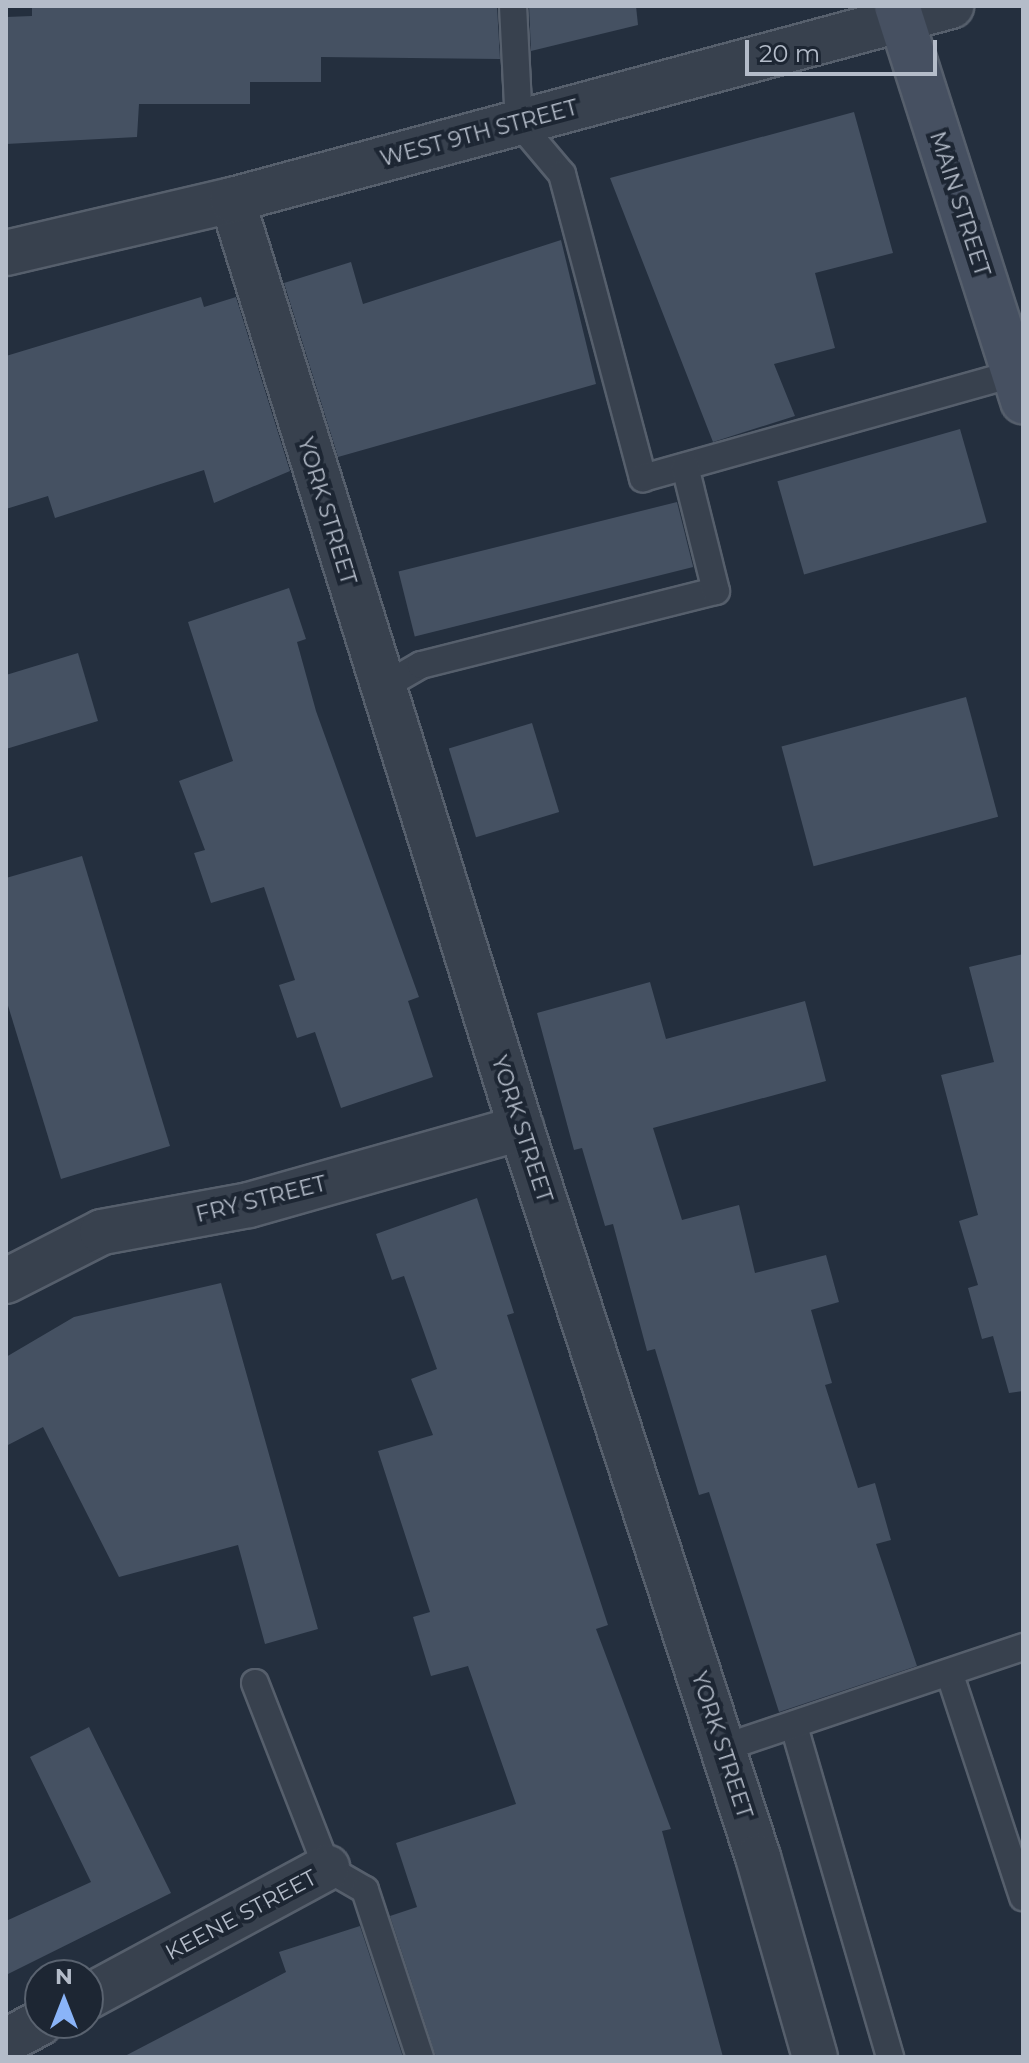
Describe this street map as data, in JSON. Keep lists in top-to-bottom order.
{
  "streets": {
    "main road": ["MAIN STREET"],
    "street": [
      "WEST 9TH STREET",
      "YORK STREET",
      "FRY STREET",
      "KEENE STREET"
    ]
  },
  "crossings": [
    ["WEST 9TH STREET", "MAIN STREET"],
    ["WEST 9TH STREET", "YORK STREET"],
    ["YORK STREET", "FRY STREET"]
  ],
  "scale_bar": "20 m",
  "north": "top"
}
